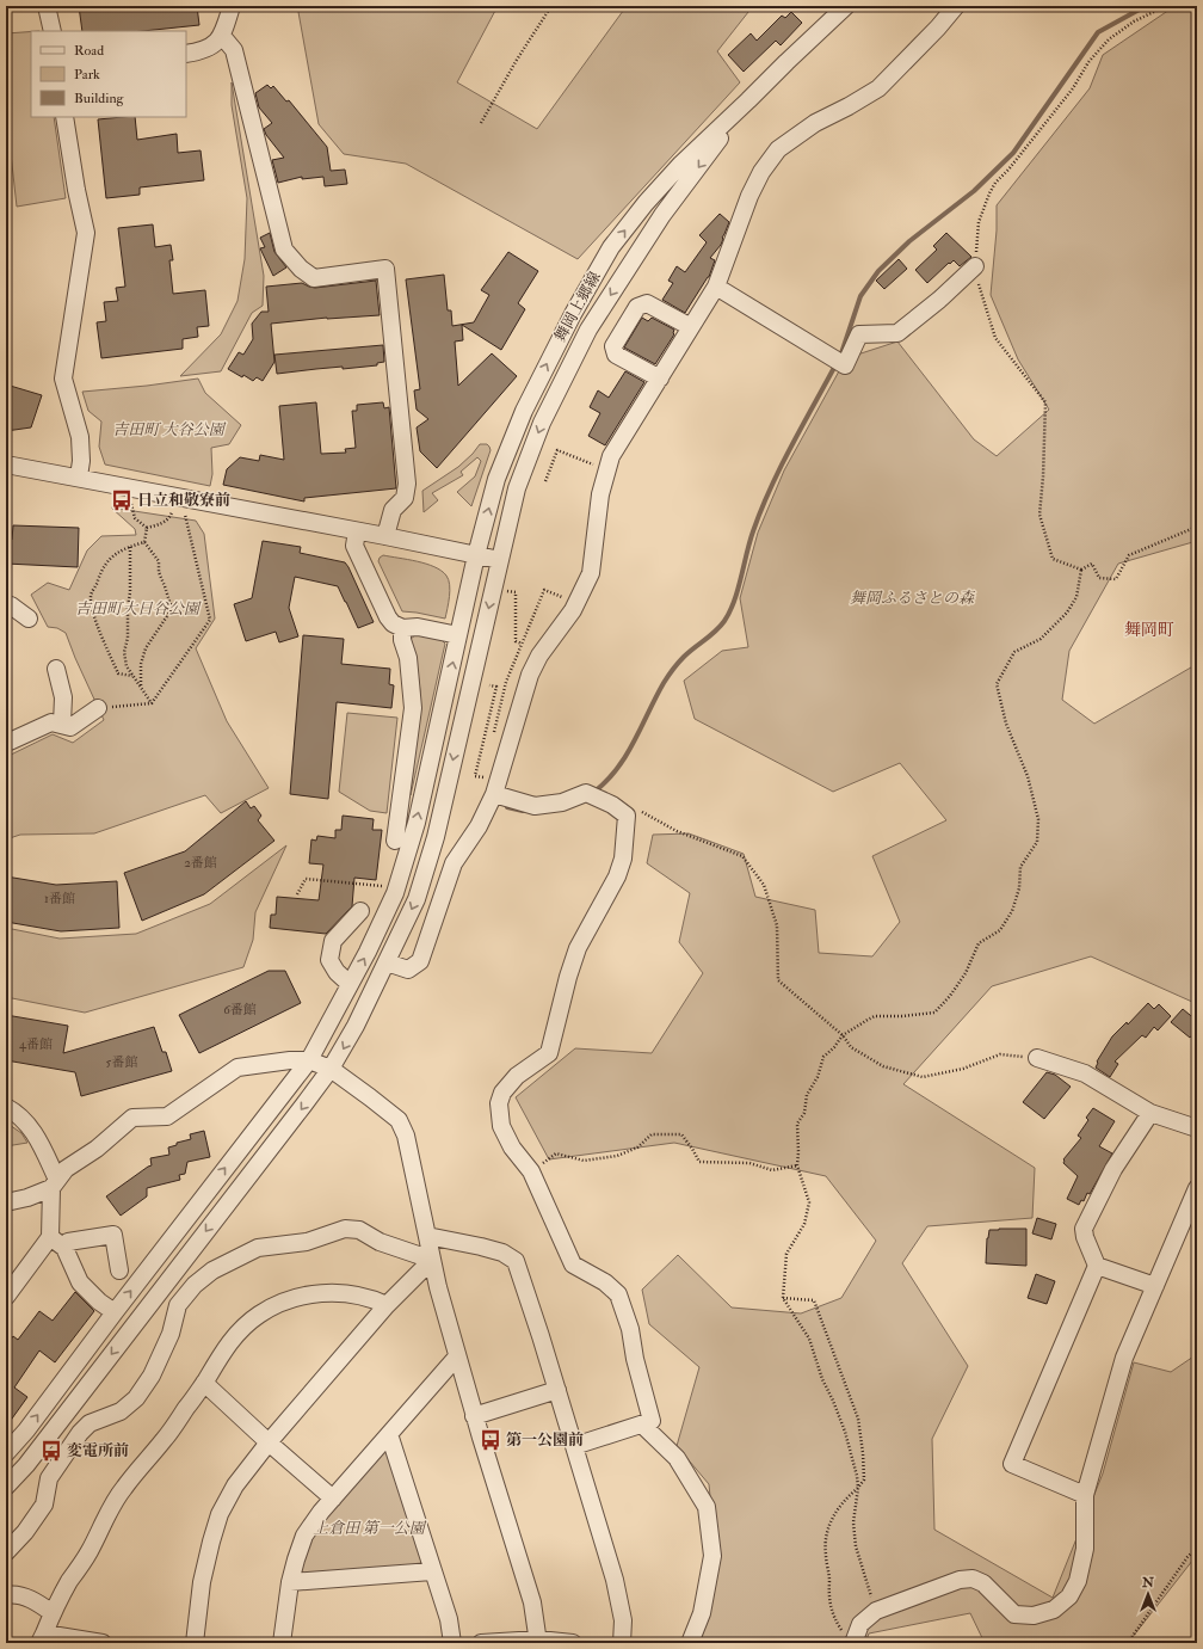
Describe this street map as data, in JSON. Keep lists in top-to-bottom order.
{
  "streets": {
    "street": ["舞岡上郷線"]
  },
  "districts": ["舞岡町"],
  "parks": [
    "吉田町 大谷公園",
    "舞岡ふるさとの森",
    "吉田町大日谷公園",
    "上倉田 第一公園"
  ],
  "places": {
    "bus stop": ["日立和敬寮前", "第一公園前", "変電所前"]
  },
  "house_numbers": [
    "2番館",
    "1番館",
    "6番館",
    "4番館",
    "5番館"
  ],
  "legend": ["Road", "Park", "Building"],
  "north": "top"
}
